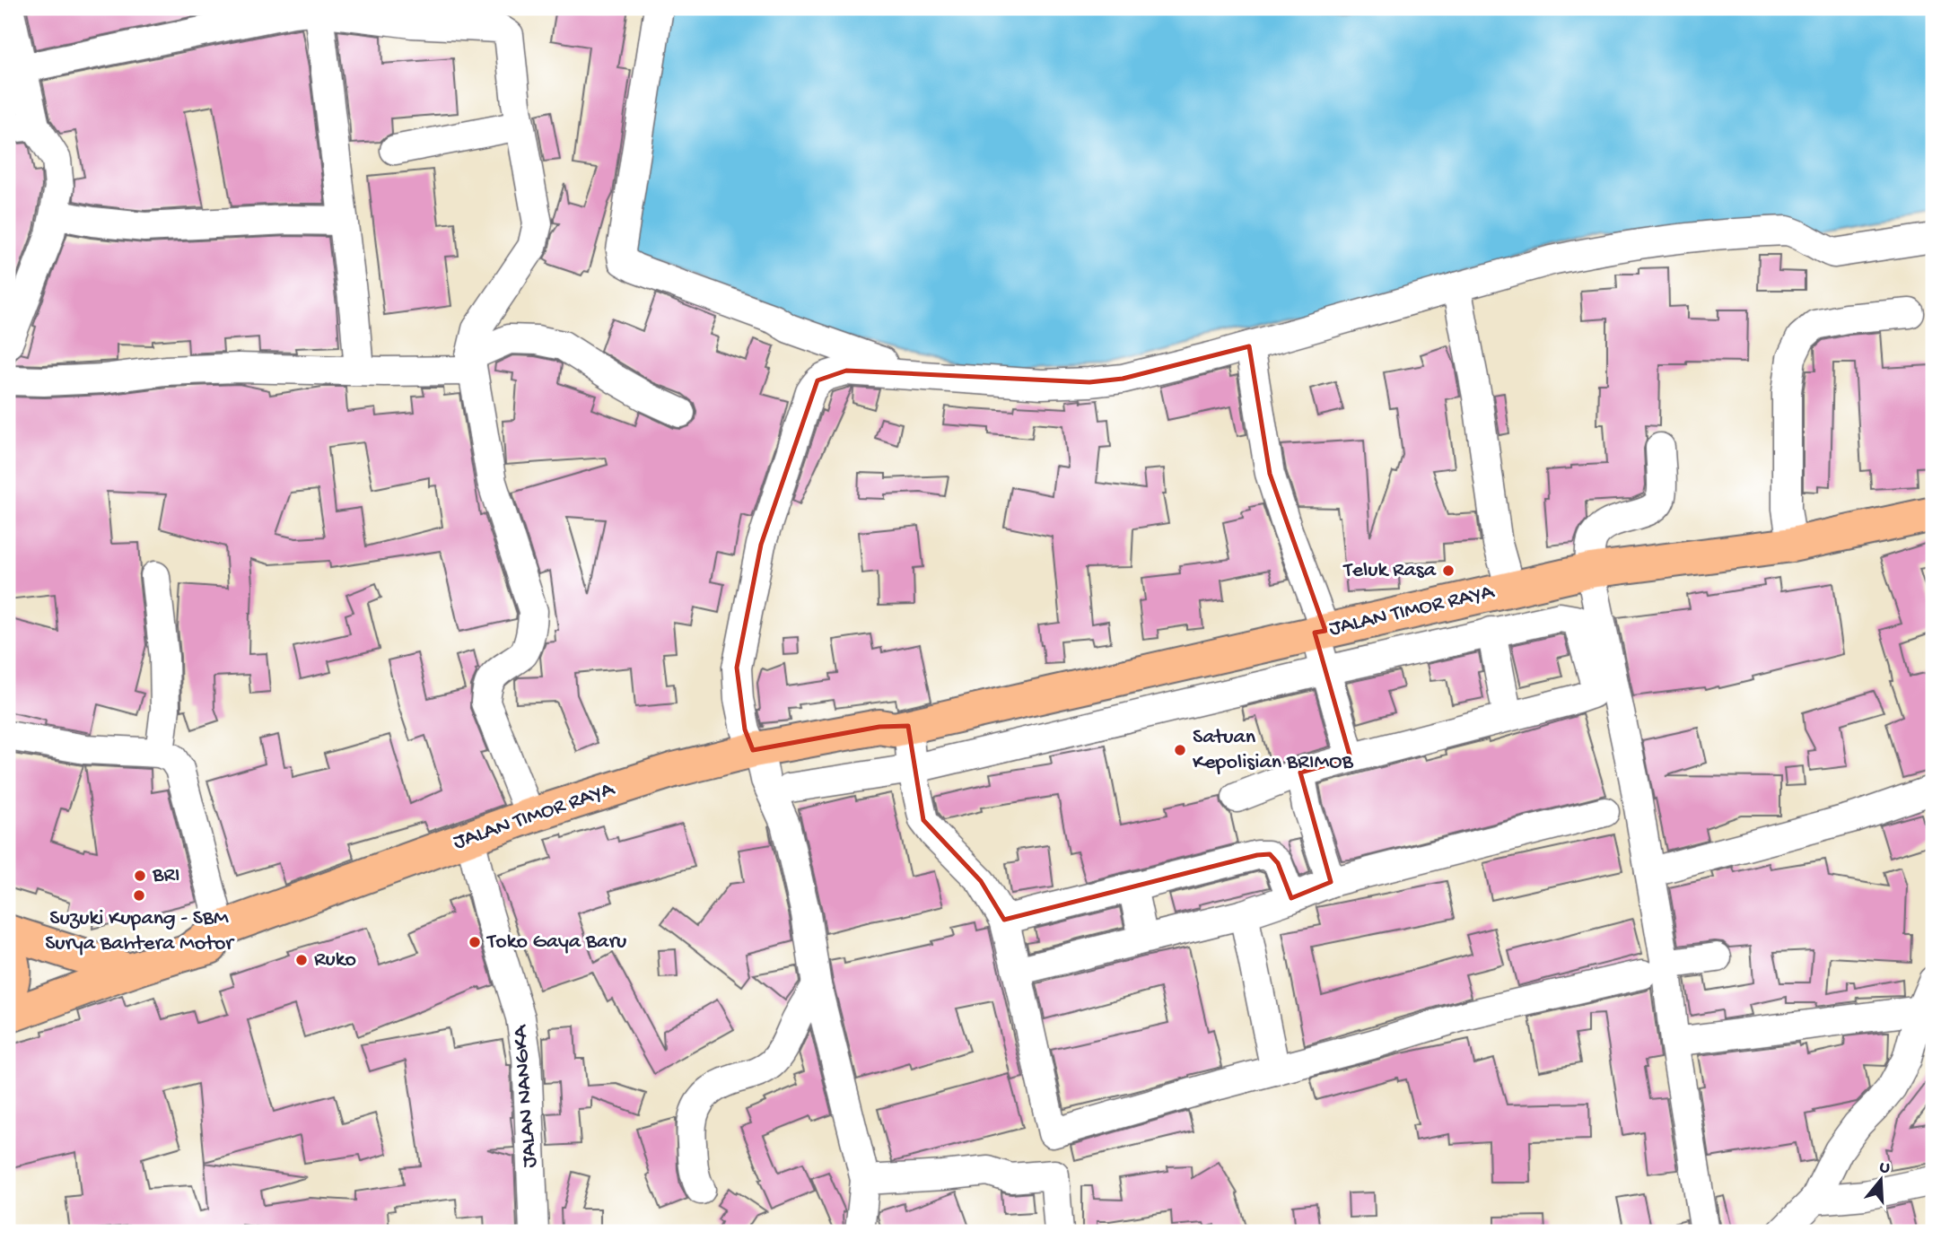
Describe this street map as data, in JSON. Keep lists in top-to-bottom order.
{
  "streets": {
    "main road": ["JALAN TIMOR RAYA"],
    "street": ["JALAN NANGKA"]
  },
  "crossings": [
    ["JALAN TIMOR RAYA", "JALAN NANGKA"]
  ],
  "places": [
    "Teluk Rasa",
    "Satuan Kepolisian BRIMOB",
    "BRI",
    "Suzuki Kupang - SBM Surya Bahtera Motor",
    "Toko Gaya Baru",
    "Ruko"
  ],
  "north": "top"
}
